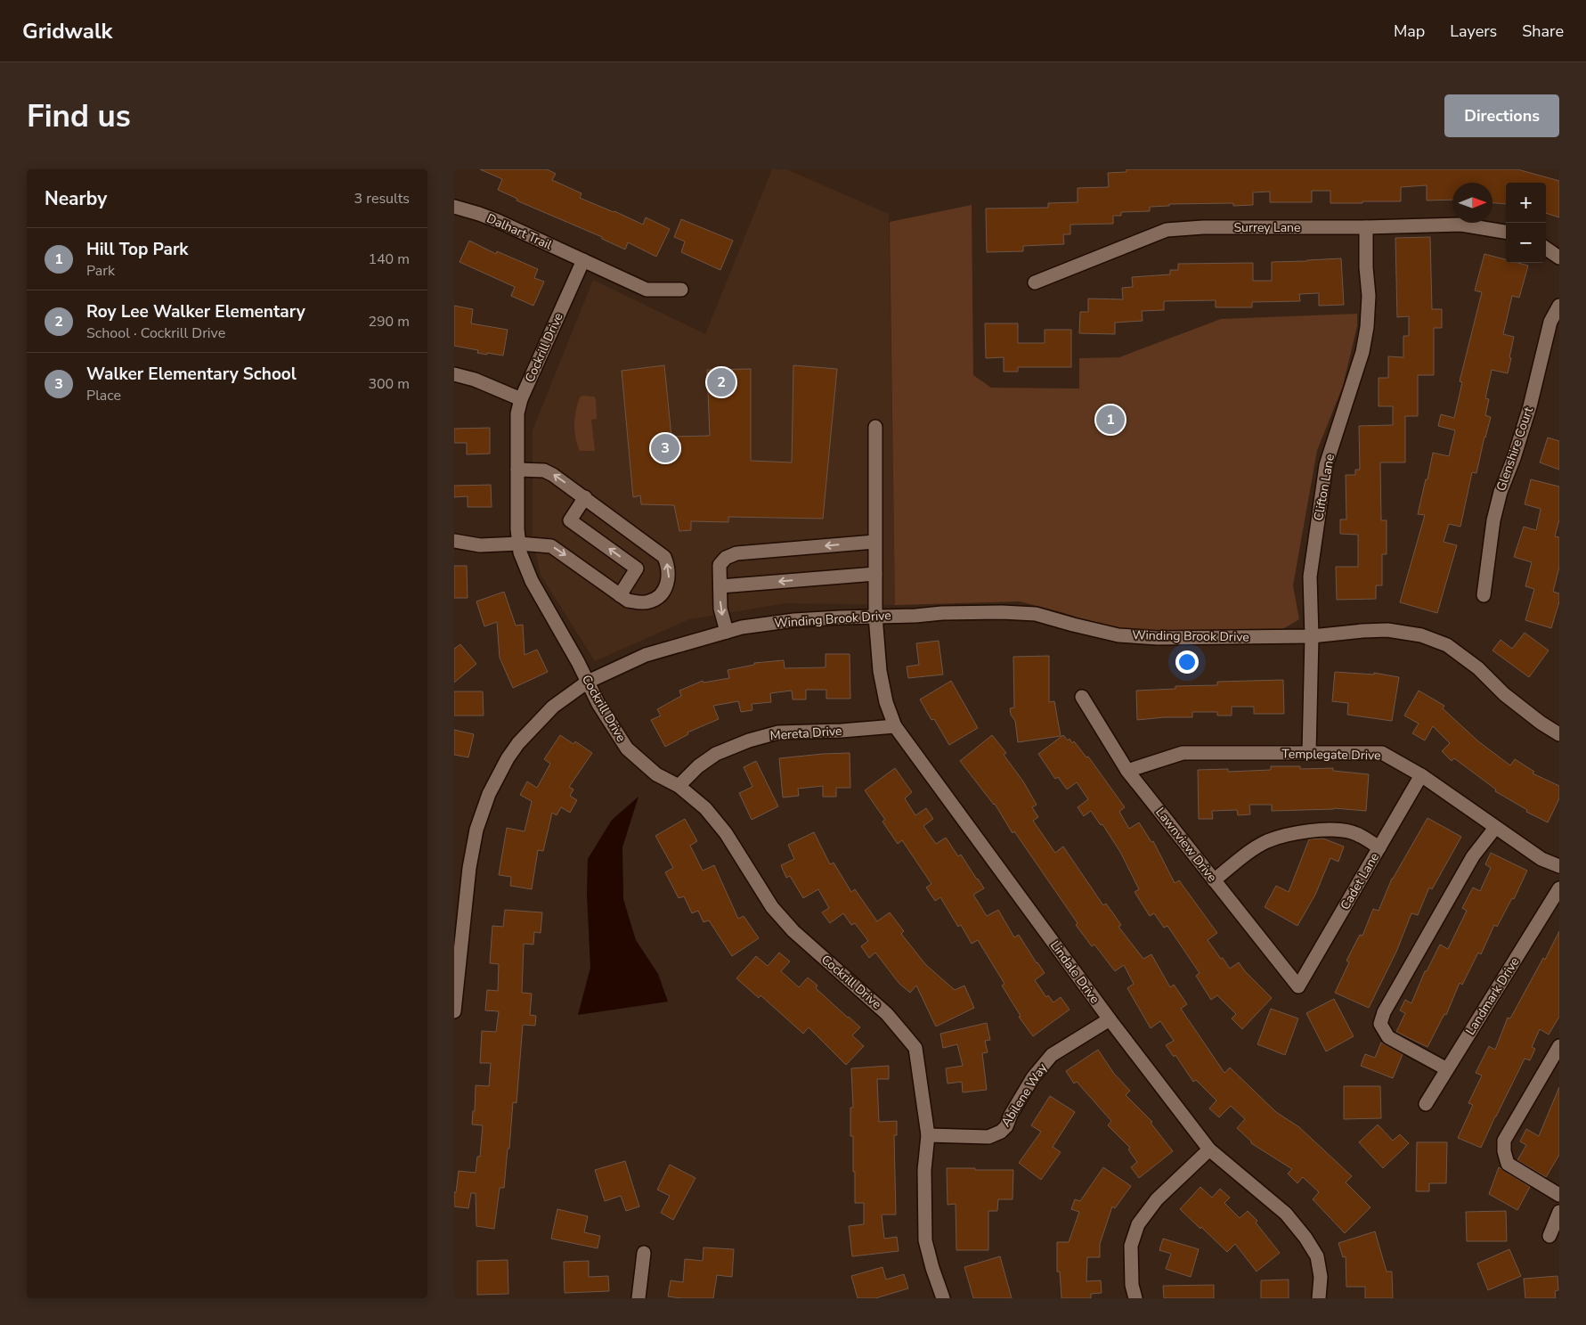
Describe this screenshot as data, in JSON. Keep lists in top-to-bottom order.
{
  "streets": {
    "street": [
      "Surrey Lane",
      "Dalhart Trail",
      "Cockrill Drive",
      "Glenshire Court",
      "Clifton Lane",
      "Winding Brook Drive",
      "Mereta Drive",
      "Templegate Drive",
      "Lawnview Drive",
      "Cadet Lane",
      "Lindale Drive",
      "Landmark Drive",
      "Abilene Way"
    ]
  },
  "crossings": [
    ["Surrey Lane", "Clifton Lane"],
    ["Dalhart Trail", "Cockrill Drive"],
    ["Cockrill Drive", "Winding Brook Drive"],
    ["Cockrill Drive", "Mereta Drive"],
    ["Cockrill Drive", "Abilene Way"],
    ["Clifton Lane", "Winding Brook Drive"],
    ["Clifton Lane", "Templegate Drive"],
    ["Winding Brook Drive", "Lindale Drive"],
    ["Mereta Drive", "Lindale Drive"],
    ["Templegate Drive", "Lawnview Drive"],
    ["Templegate Drive", "Cadet Lane"],
    ["Lawnview Drive", "Cadet Lane"],
    ["Lindale Drive", "Abilene Way"]
  ],
  "north": "right",
  "page": {
    "header": "Gridwalk",
    "nav": ["Map", "Layers", "Share"],
    "buttons": "Directions",
    "title": "Find us",
    "heading": ["Nearby", "3 results"],
    "map_buttons": ["+", "−"],
    "list": [
      {
        "mark": "1",
        "name": "Hill Top Park",
        "note": "Park",
        "value": "140 m"
      },
      {
        "mark": "2",
        "name": "Roy Lee Walker Elementary",
        "note": "School · Cockrill Drive",
        "value": "290 m"
      },
      {
        "mark": "3",
        "name": "Walker Elementary School",
        "note": "Place",
        "value": "300 m"
      }
    ],
    "pins": ["2", "1", "3"]
  }
}
